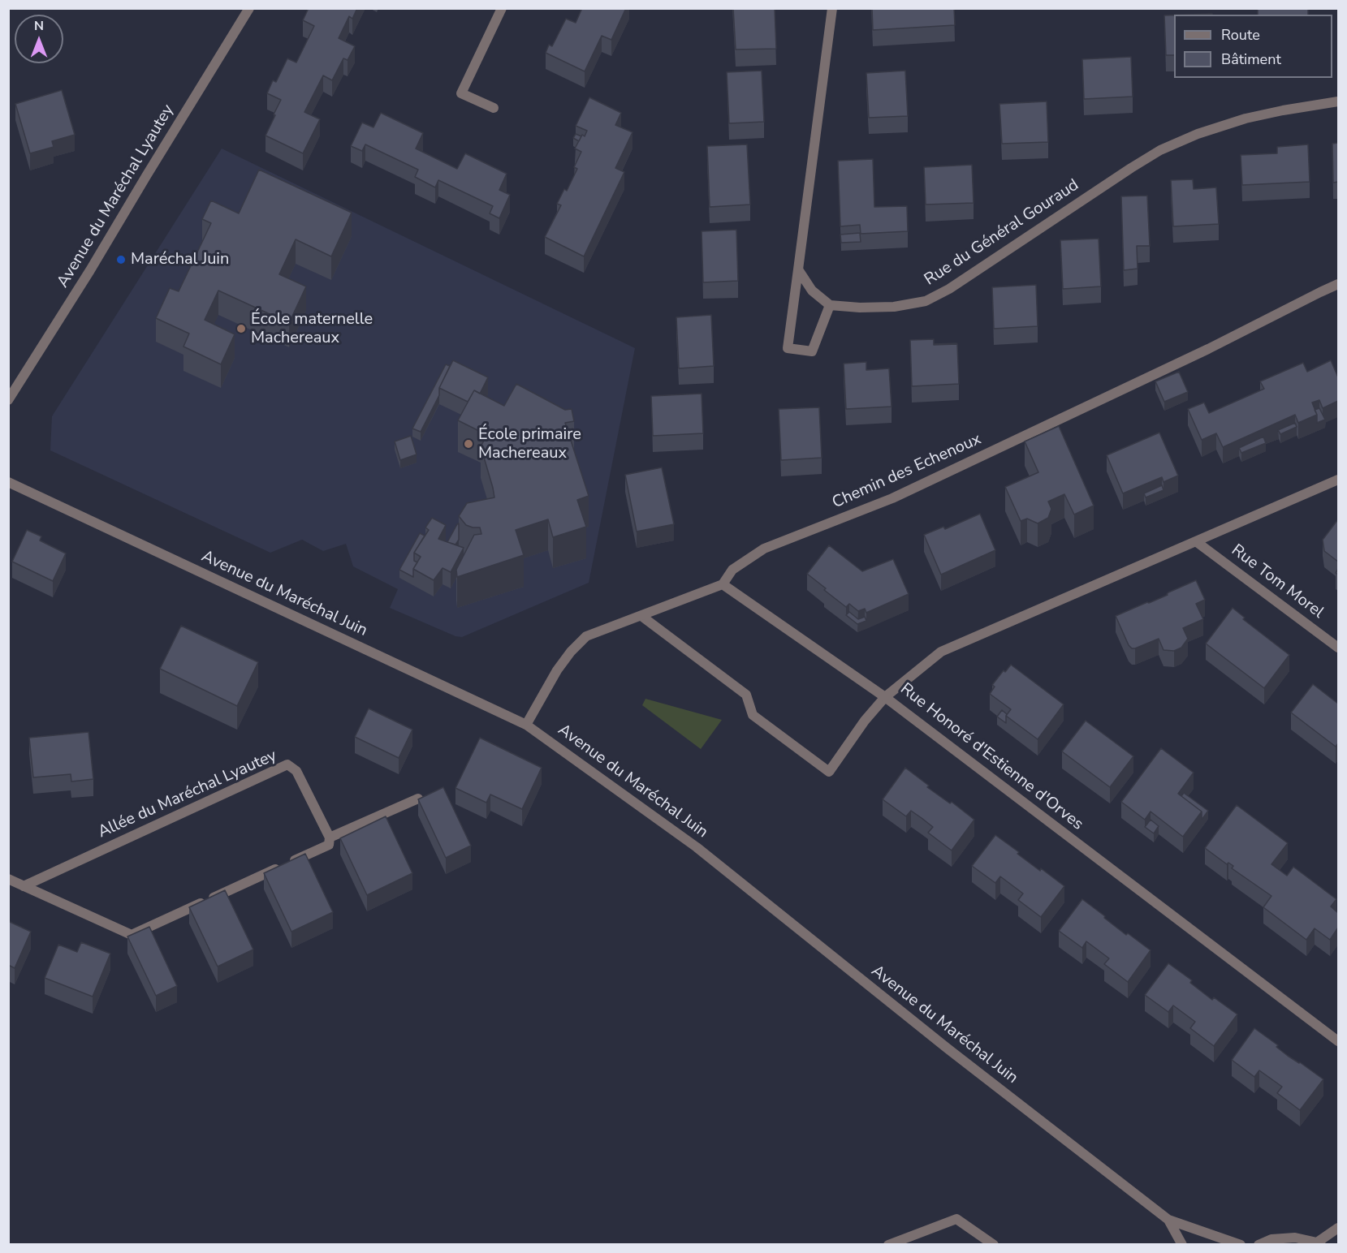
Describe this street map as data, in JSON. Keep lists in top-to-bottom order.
{
  "streets": {
    "street": [
      "Avenue du Maréchal Lyautey",
      "Rue du Général Gouraud",
      "Chemin des Echenoux",
      "Rue Tom Morel",
      "Avenue du Maréchal Juin",
      "Rue Honoré d'Estienne d'Orves",
      "Allée du Maréchal Lyautey"
    ]
  },
  "crossings": [
    ["Chemin des Echenoux", "Avenue du Maréchal Juin"],
    ["Rue Tom Morel", "Rue Honoré d'Estienne d'Orves"]
  ],
  "places": ["Maréchal Juin", "École maternelle Machereaux", "École primaire Machereaux"],
  "legend": ["Route", "Bâtiment"],
  "north": "top"
}
